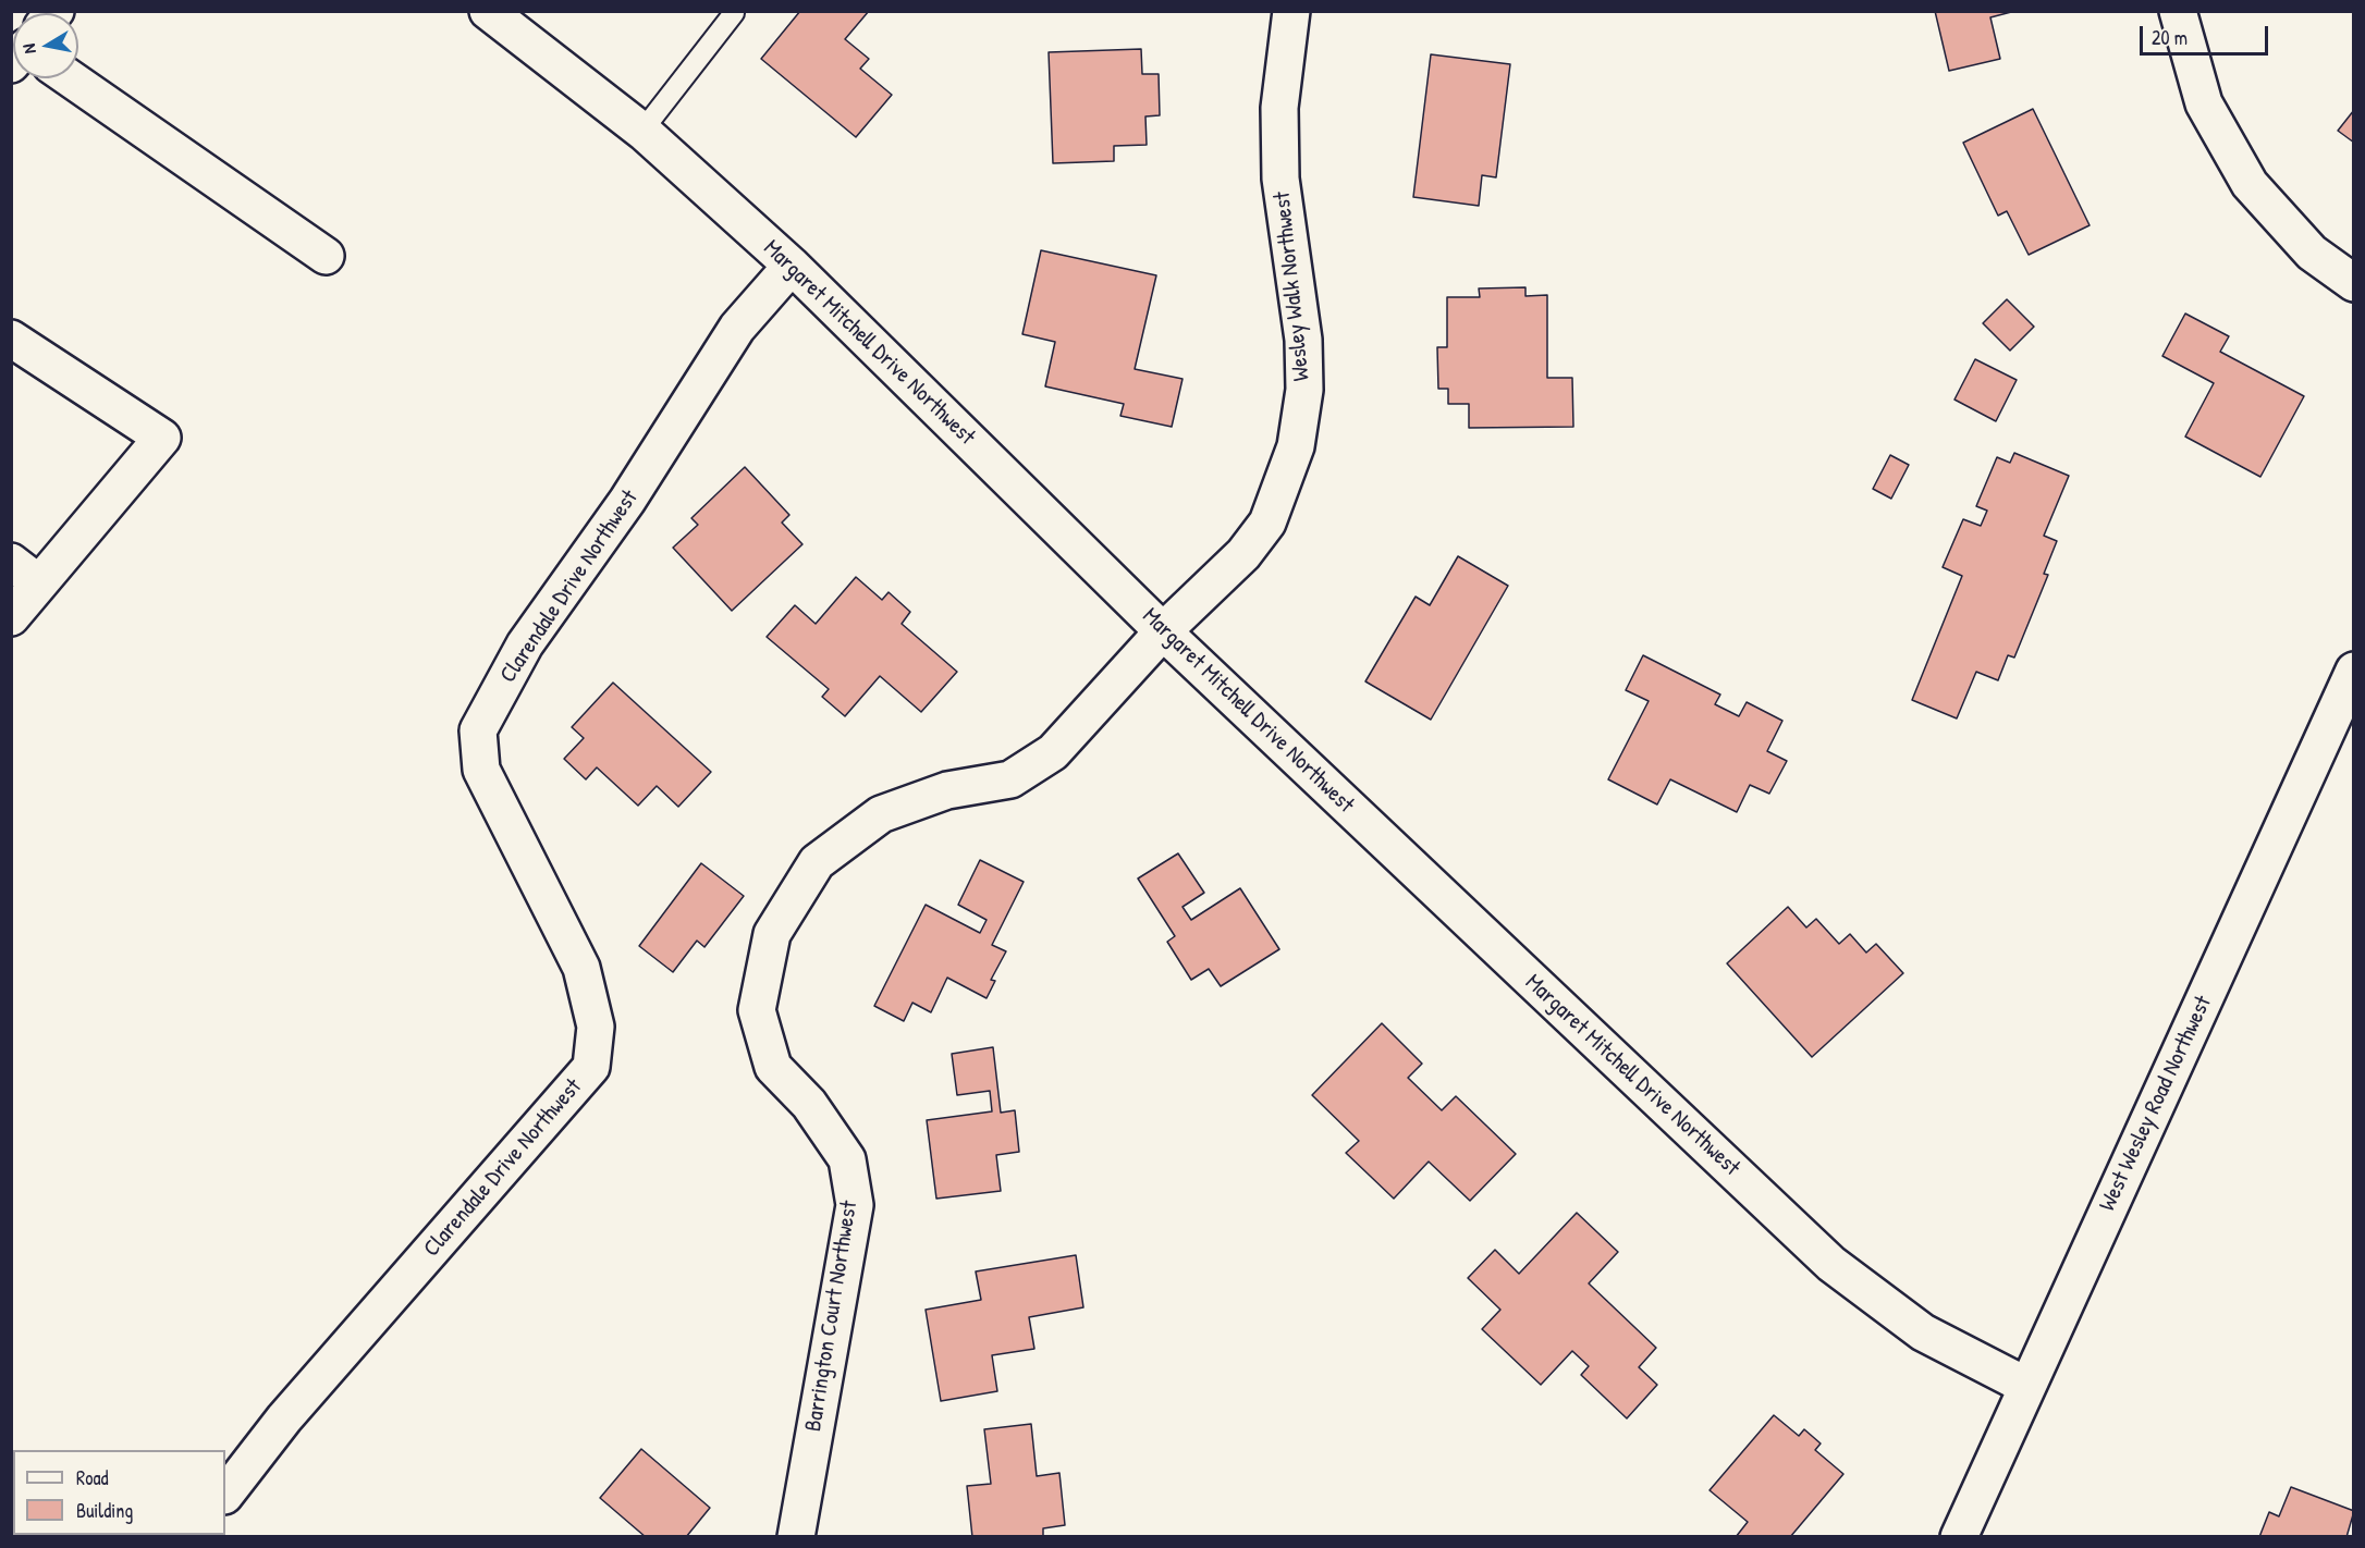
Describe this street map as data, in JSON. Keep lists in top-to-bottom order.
{
  "streets": {
    "street": [
      "Wesley Walk Northwest",
      "Margaret Mitchell Drive Northwest",
      "Clarendale Drive Northwest",
      "West Wesley Road Northwest",
      "Barrington Court Northwest"
    ]
  },
  "crossings": [
    ["Wesley Walk Northwest", "Margaret Mitchell Drive Northwest"],
    ["Wesley Walk Northwest", "Barrington Court Northwest"],
    ["Margaret Mitchell Drive Northwest", "Clarendale Drive Northwest"],
    ["Margaret Mitchell Drive Northwest", "West Wesley Road Northwest"],
    ["Margaret Mitchell Drive Northwest", "Barrington Court Northwest"]
  ],
  "legend": ["Road", "Building"],
  "scale_bar": "20 m",
  "north": "left"
}
